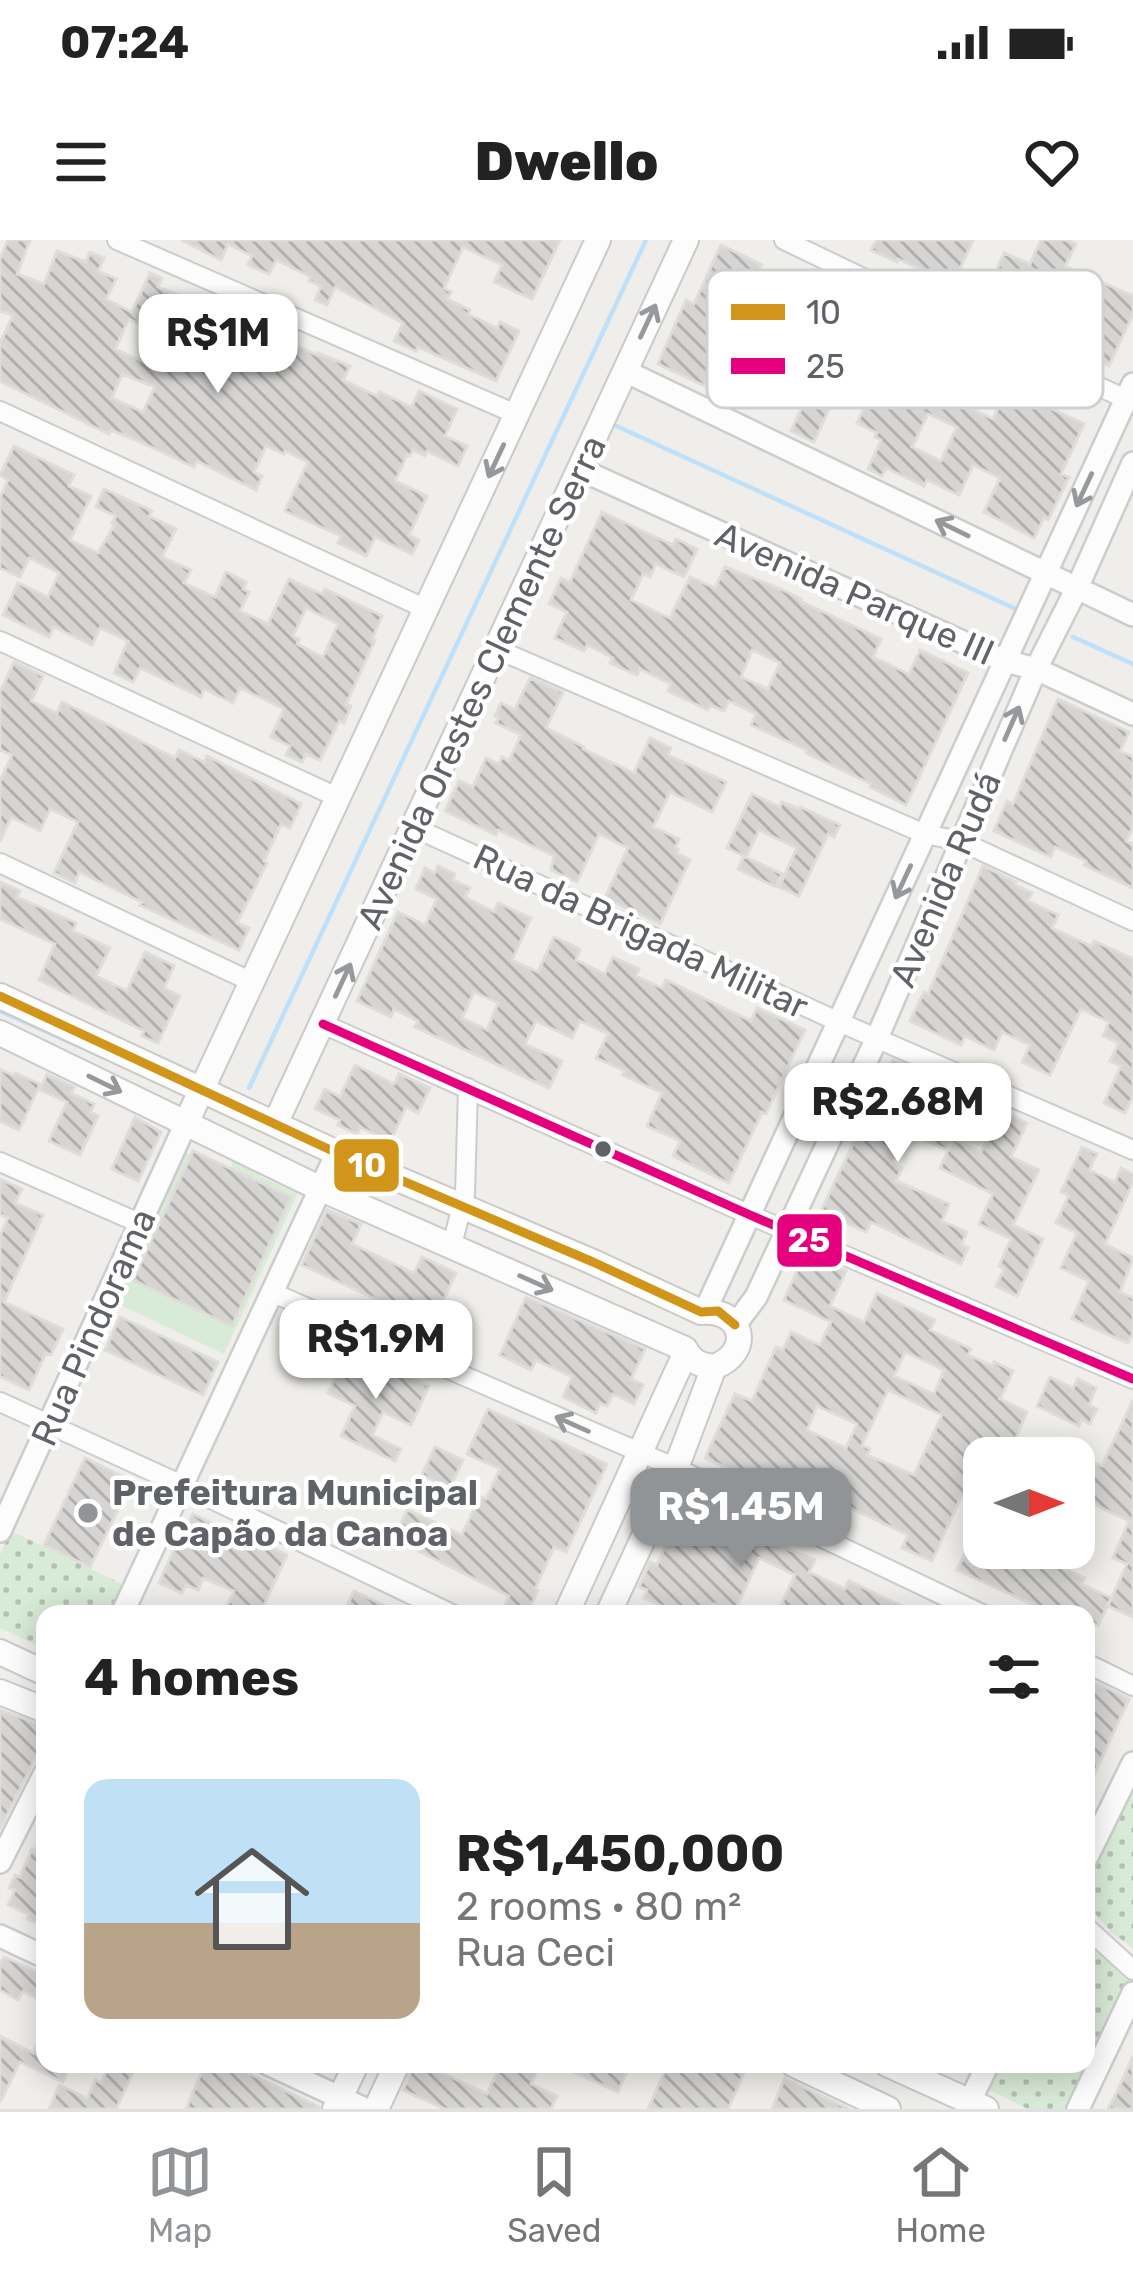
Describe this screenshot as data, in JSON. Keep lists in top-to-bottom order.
{
  "streets": {
    "main road": ["Avenida Orestes Clemente Serra", "Avenida Rudá"],
    "street": ["Avenida Parque III", "Rua da Brigada Militar", "Rua Pindorama"]
  },
  "crossings": [
    ["Avenida Parque III", "Avenida Orestes Clemente Serra"],
    ["Avenida Parque III", "Avenida Rudá"],
    ["Avenida Orestes Clemente Serra", "Rua da Brigada Militar"],
    ["Avenida Rudá", "Rua da Brigada Militar"]
  ],
  "places": ["Prefeitura Municipal de Capão da Canoa"],
  "lines": ["transit line 10", "transit line 25"],
  "legend": ["10", "25"],
  "north": "right",
  "page": {
    "status": "07:24",
    "header": "Dwello",
    "price": [
      "R$1M",
      "R$2.68M",
      "R$1.9M",
      "R$1.45M"
    ],
    "heading": "4 homes",
    "list": [
      {
        "name": "R$1,450,000",
        "note": "2 rooms · 80 m² · Rua Ceci"
      }
    ],
    "tabs": ["Map", "Saved", "Home"]
  }
}
